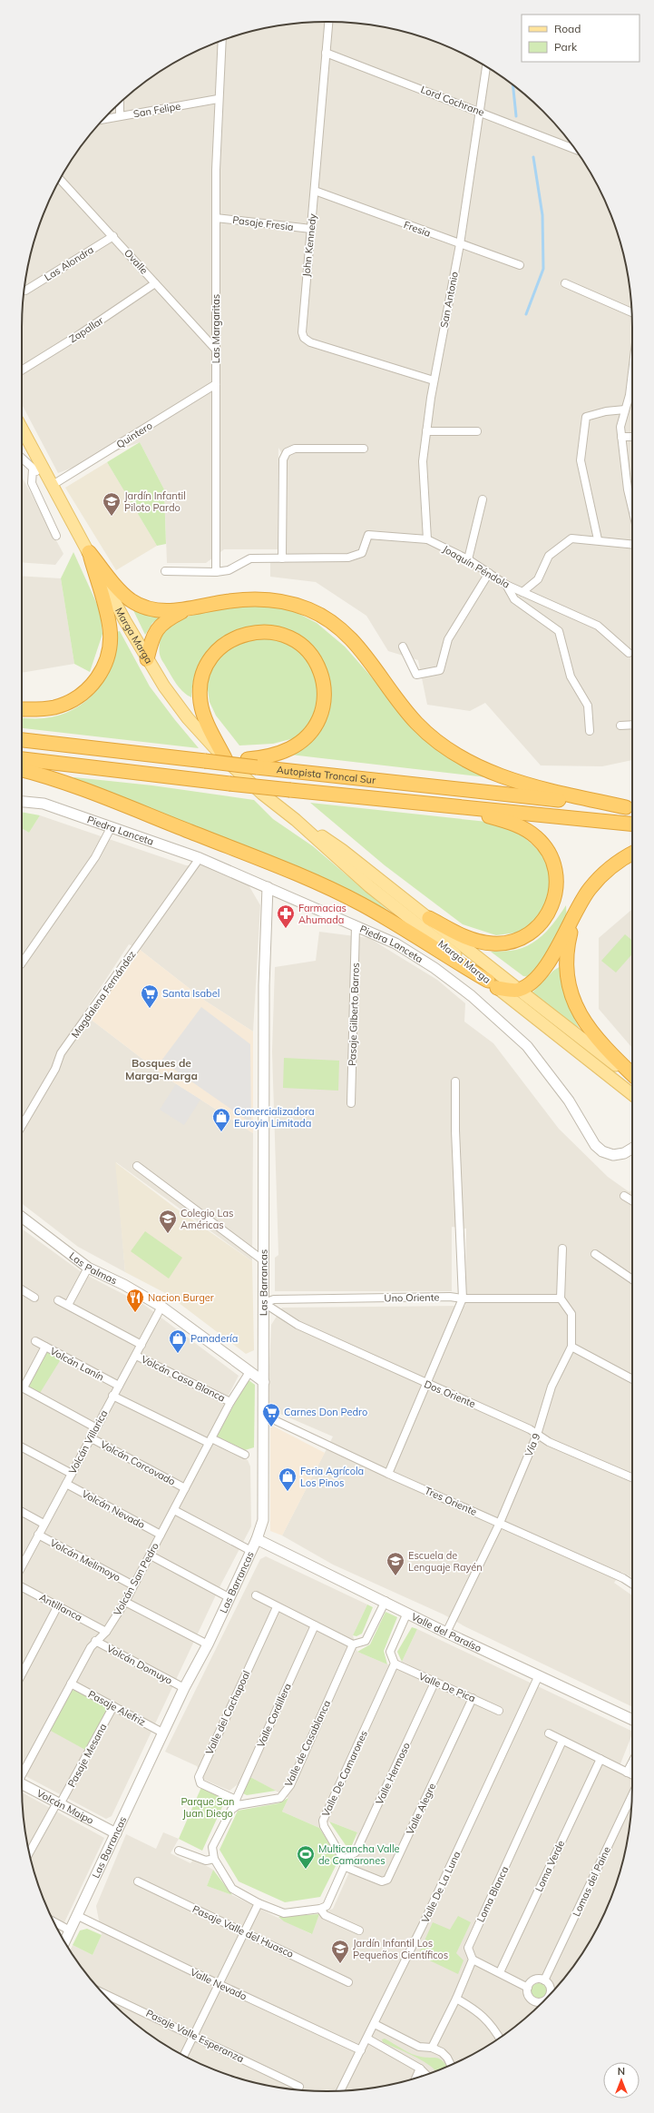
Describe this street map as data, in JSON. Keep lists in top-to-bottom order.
{
  "streets": {
    "highway": ["Autopista Troncal Sur"],
    "main road": ["Marga Marga"],
    "street": [
      "Lord Cochrane",
      "San Felipe",
      "Pasaje Fresia",
      "Fresia",
      "John Kennedy",
      "Ovalle",
      "Las Alondra",
      "San Antonio",
      "Las Margaritas",
      "Zapallar",
      "Quintero",
      "Joaquín Péndola",
      "Piedra Lanceta",
      "Magdalena Fernández",
      "Pasaje Gilberto Barros",
      "Las Palmas",
      "Las Barrancas",
      "Uno Oriente",
      "Volcán Lanín",
      "Volcán Casa Blanca",
      "Dos Oriente",
      "Volcán Villarica",
      "Vía 9",
      "Volcán Corcovado",
      "Tres Oriente",
      "Volcán Nevado",
      "Volcán Melimoyo",
      "Volcán San Pedro",
      "Antillanca",
      "Valle del Paraíso",
      "Volcán Domuyo",
      "Valle De Pica",
      "Pasaje Alefriz",
      "Valle del Cachapoal",
      "Valle Cordillera",
      "Valle de Casablanca",
      "Pasaje Mesana",
      "Valle De Camarones",
      "Valle Hermoso",
      "Volcán Maipo",
      "Valle Alegre",
      "Loma Verde",
      "Lomas del Paine",
      "Valle De La Luna",
      "Loma Blanca",
      "Pasaje Valle del Huasco",
      "Valle Nevado",
      "Pasaje Valle Esperanza"
    ]
  },
  "crossings": [
    ["Lord Cochrane", "John Kennedy"],
    ["Lord Cochrane", "San Antonio"],
    ["San Felipe", "Las Margaritas"],
    ["Pasaje Fresia", "John Kennedy"],
    ["Pasaje Fresia", "Las Margaritas"],
    ["Fresia", "John Kennedy"],
    ["Fresia", "San Antonio"],
    ["John Kennedy", "San Antonio"],
    ["Ovalle", "Las Alondra"],
    ["Ovalle", "Las Margaritas"],
    ["Ovalle", "Zapallar"],
    ["San Antonio", "Joaquín Péndola"],
    ["Las Margaritas", "Quintero"],
    ["Las Margaritas", "Joaquín Péndola"],
    ["Quintero", "Marga Marga"],
    ["Piedra Lanceta", "Magdalena Fernández"],
    ["Piedra Lanceta", "Pasaje Gilberto Barros"],
    ["Piedra Lanceta", "Las Barrancas"],
    ["Las Palmas", "Las Barrancas"],
    ["Las Palmas", "Volcán Villarica"],
    ["Las Palmas", "Volcán San Pedro"],
    ["Las Barrancas", "Uno Oriente"],
    ["Las Barrancas", "Dos Oriente"],
    ["Las Barrancas", "Tres Oriente"],
    ["Las Barrancas", "Valle del Paraíso"],
    ["Las Barrancas", "Volcán Domuyo"],
    ["Las Barrancas", "Pasaje Alefriz"],
    ["Las Barrancas", "Volcán Maipo"],
    ["Las Barrancas", "Valle Nevado"],
    ["Uno Oriente", "Dos Oriente"],
    ["Uno Oriente", "Vía 9"],
    ["Volcán Lanín", "Volcán Villarica"],
    ["Volcán Casa Blanca", "Volcán Villarica"],
    ["Volcán Casa Blanca", "Volcán San Pedro"],
    ["Dos Oriente", "Vía 9"],
    ["Volcán Villarica", "Volcán Corcovado"],
    ["Volcán Villarica", "Volcán Nevado"],
    ["Volcán Villarica", "Volcán Melimoyo"],
    ["Vía 9", "Tres Oriente"],
    ["Vía 9", "Valle del Paraíso"],
    ["Volcán Corcovado", "Volcán San Pedro"],
    ["Volcán Nevado", "Volcán San Pedro"],
    ["Volcán Melimoyo", "Volcán San Pedro"],
    ["Volcán San Pedro", "Antillanca"],
    ["Volcán San Pedro", "Volcán Domuyo"],
    ["Volcán San Pedro", "Pasaje Alefriz"],
    ["Valle del Paraíso", "Valle De La Luna"],
    ["Valle De Pica", "Valle De Camarones"],
    ["Valle De Pica", "Valle Hermoso"],
    ["Valle De Pica", "Valle Alegre"],
    ["Pasaje Alefriz", "Pasaje Mesana"],
    ["Valle del Cachapoal", "Valle Cordillera"],
    ["Valle del Cachapoal", "Valle de Casablanca"],
    ["Valle Cordillera", "Valle de Casablanca"],
    ["Pasaje Mesana", "Volcán Maipo"],
    ["Valle De Camarones", "Valle Hermoso"],
    ["Valle De Camarones", "Valle Alegre"],
    ["Valle De La Luna", "Valle Nevado"]
  ],
  "districts": ["Bosques de Marga-Marga"],
  "parks": ["Parque San Juan Diego"],
  "places": {
    "school or university": [
      "Jardín Infantil Piloto Pardo",
      "Colegio Las Américas",
      "Escuela de Lenguaje Rayén",
      "Jardín Infantil Los Pequeños Científicos"
    ],
    "pharmacy": ["Farmacias Ahumada"],
    "supermarket": ["Santa Isabel", "Carnes Don Pedro"],
    "shop": ["Comercializadora Euroyin Limitada", "Panadería", "Feria Agrícola Los Pinos"],
    "restaurant": ["Nacion Burger"],
    "sports": ["Multicancha Valle de Camarones"]
  },
  "legend": ["Road", "Park"],
  "north": "top"
}
